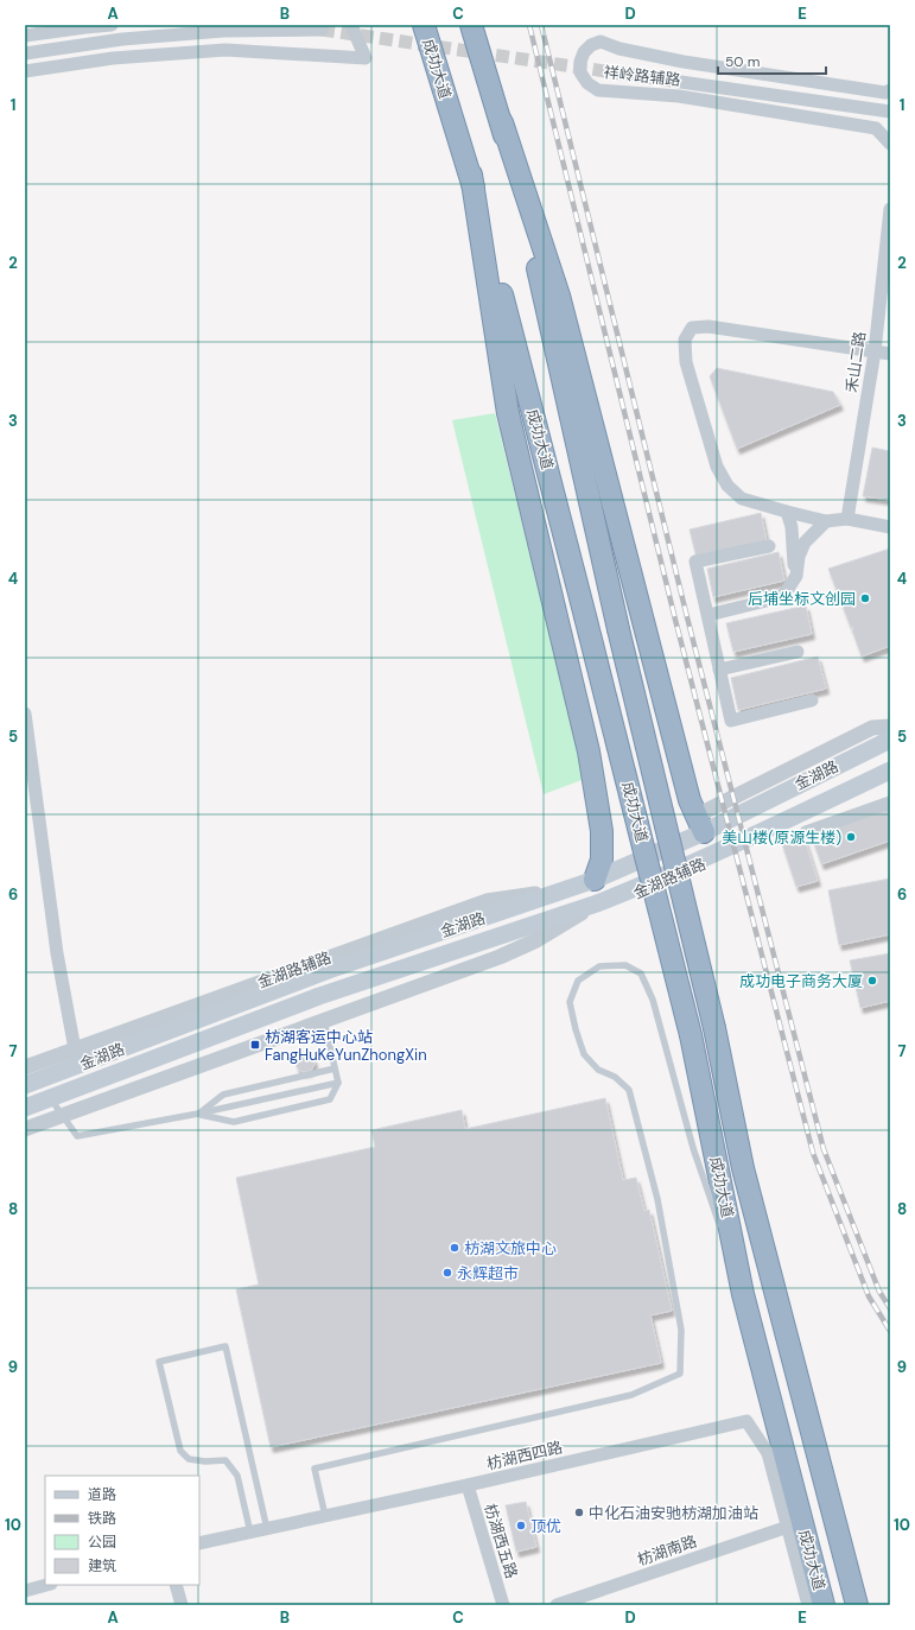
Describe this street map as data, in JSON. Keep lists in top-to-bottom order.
{
  "streets": {
    "highway": ["成功大道"],
    "main road": ["金湖路"],
    "street": [
      "祥岭路辅路",
      "禾山二路",
      "金湖路辅路",
      "枋湖西四路",
      "枋湖西五路",
      "枋湖南路"
    ]
  },
  "crossings": [
    ["金湖路", "金湖路辅路"],
    ["枋湖西四路", "枋湖西五路"],
    ["枋湖西四路", "枋湖南路"]
  ],
  "places": {
    "other": [
      "后埔坐标文创园",
      "美山楼(原源生楼)",
      "成功电子商务大厦",
      "枋湖文旅中心",
      "永辉超市",
      "中化石油安驰枋湖加油站",
      "顶优"
    ],
    "transit": ["枋湖客运中心站 FangHuKeYunZhongXin"]
  },
  "legend": [
    "道路",
    "铁路",
    "公园",
    "建筑"
  ],
  "scale_bar": "50 m",
  "grid": {
    "columns": [
      "A",
      "B",
      "C",
      "D",
      "E"
    ],
    "rows": [
      "1",
      "2",
      "3",
      "4",
      "5",
      "6",
      "7",
      "8",
      "9",
      "10"
    ]
  }
}
